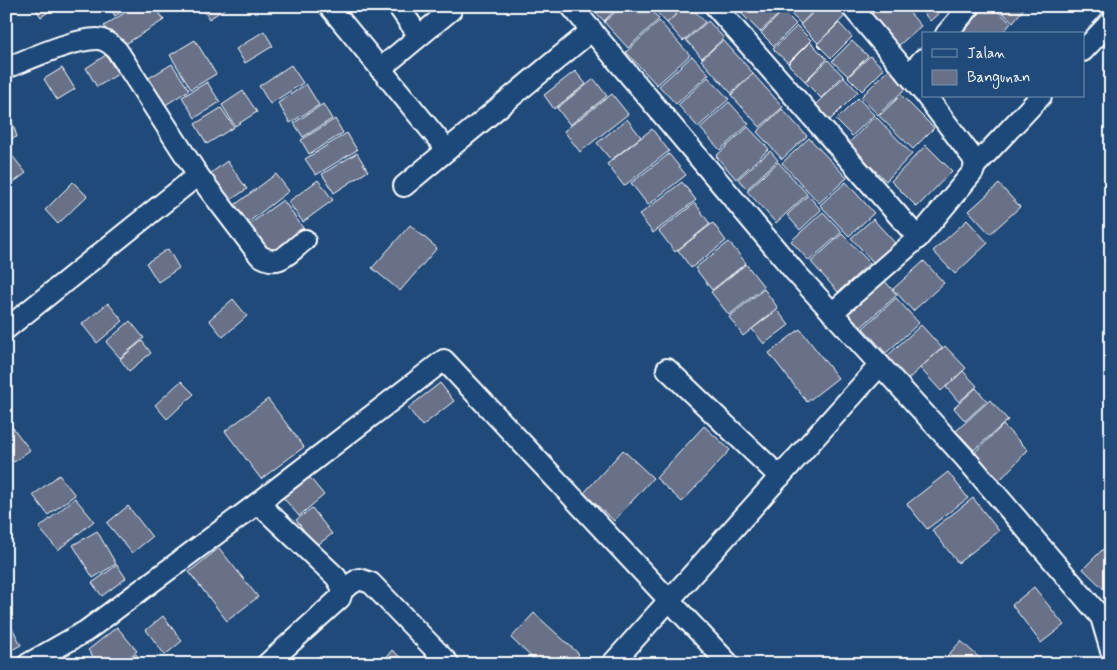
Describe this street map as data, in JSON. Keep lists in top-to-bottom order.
{
  "legend": ["Jalan", "Bangunan"]
}
